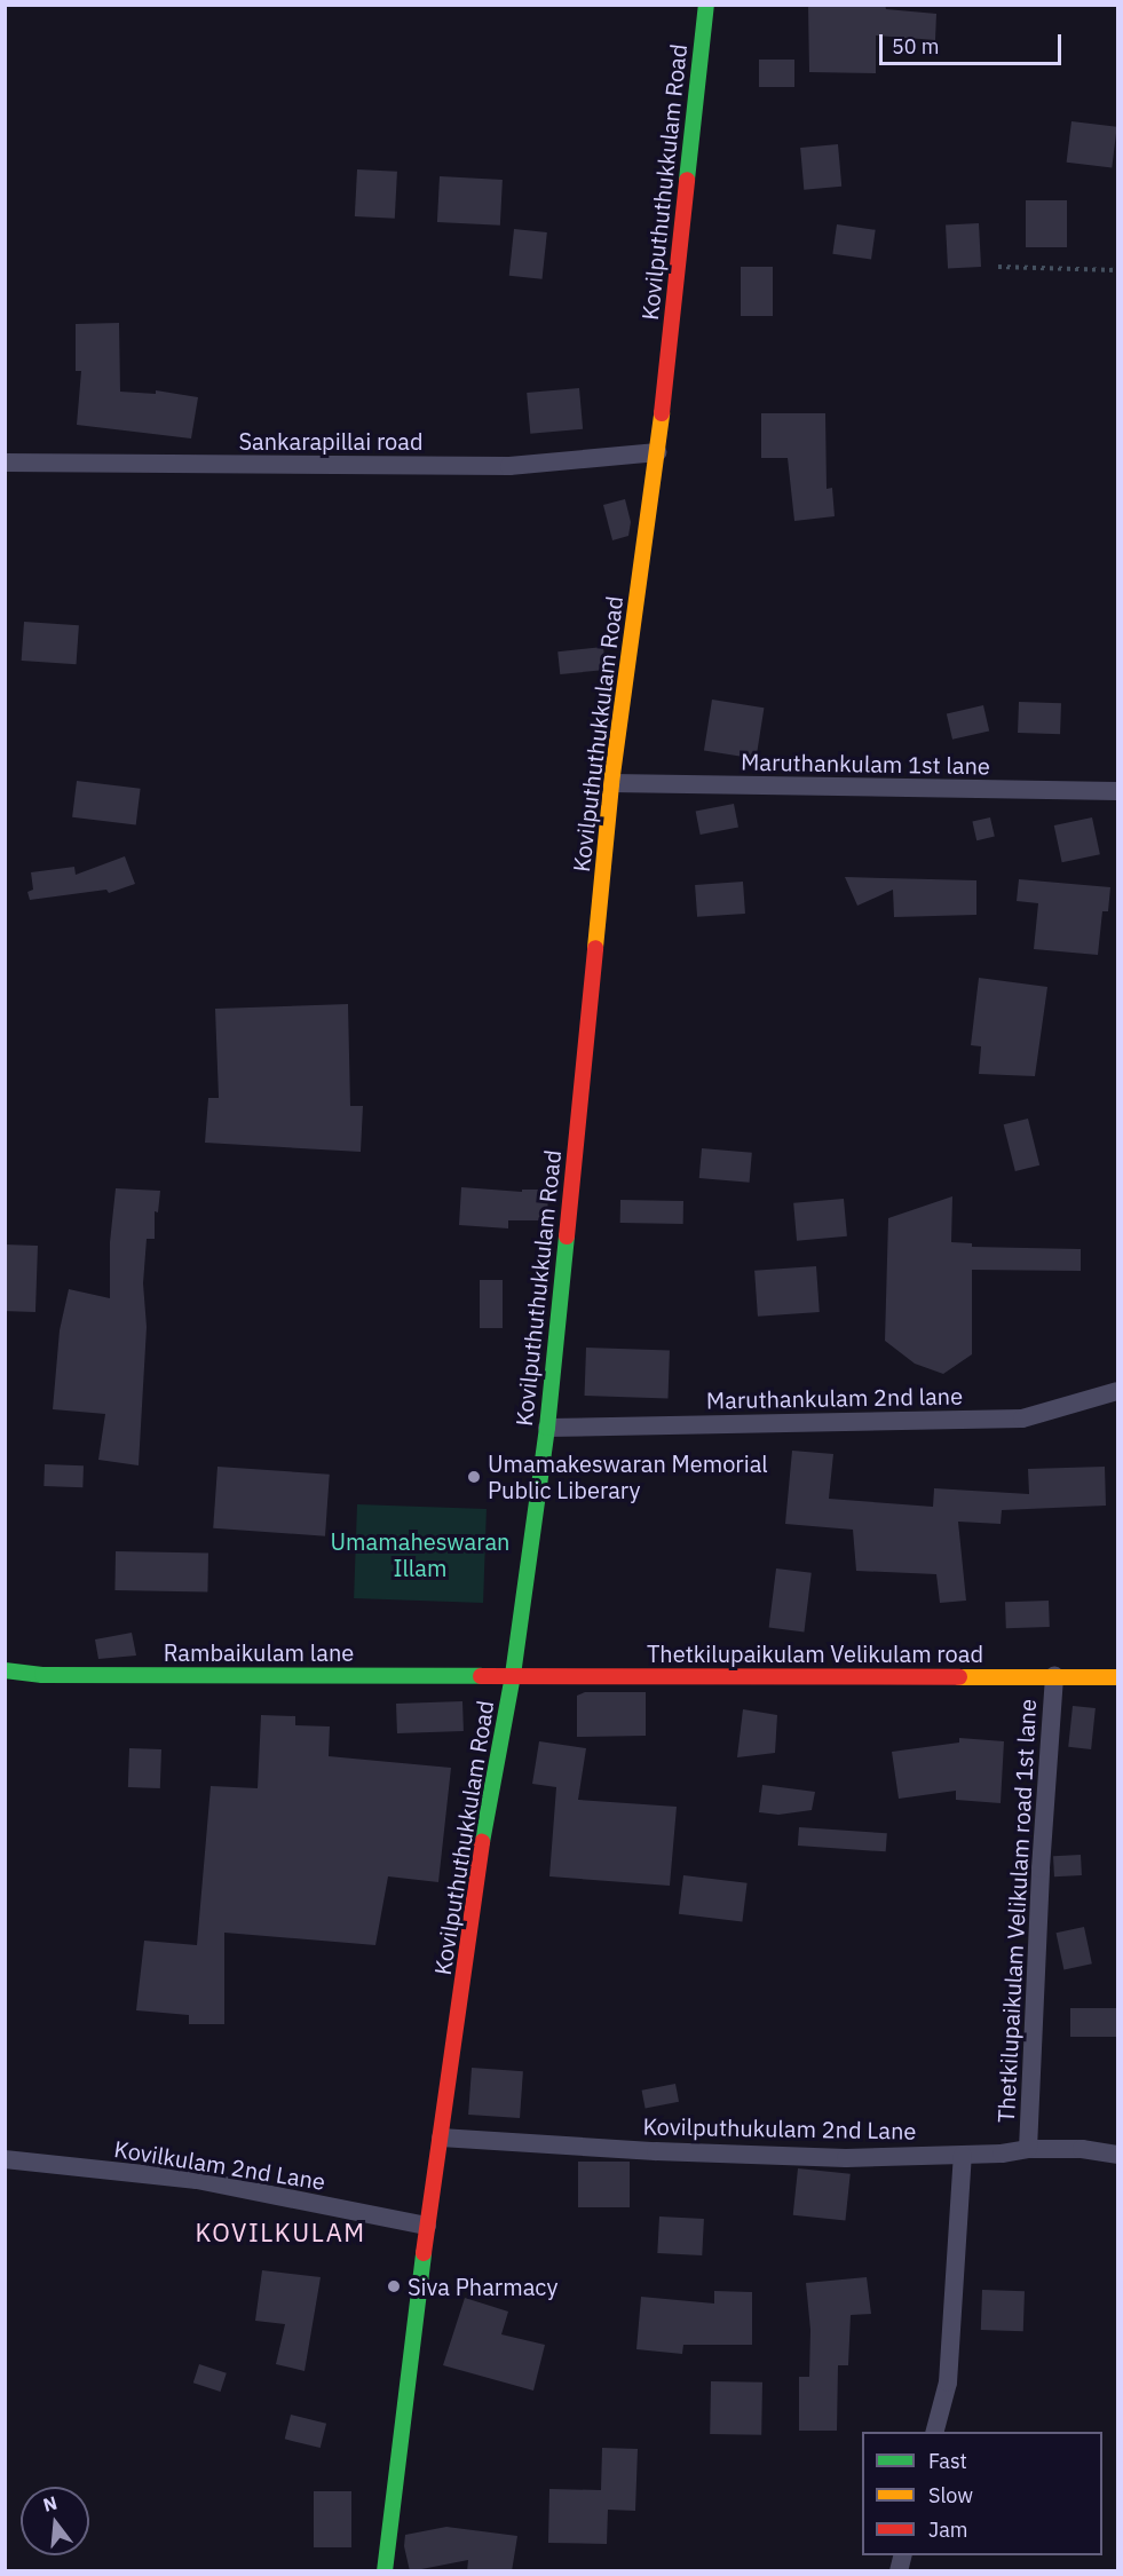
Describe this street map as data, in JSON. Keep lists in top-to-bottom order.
{
  "streets": {
    "street": [
      "Kovilputhuthukkulam Road",
      "Sankarapillai road",
      "Maruthankulam 1st lane",
      "Maruthankulam 2nd lane",
      "Rambaikulam lane",
      "Thetkilupaikulam Velikulam road",
      "Thetkilupaikulam Velikulam road 1st lane",
      "Kovilputhukulam 2nd Lane",
      "Kovilkulam 2nd Lane"
    ]
  },
  "crossings": [
    ["Kovilputhuthukkulam Road", "Sankarapillai road"],
    ["Kovilputhuthukkulam Road", "Maruthankulam 1st lane"],
    ["Kovilputhuthukkulam Road", "Maruthankulam 2nd lane"],
    ["Kovilputhuthukkulam Road", "Rambaikulam lane"],
    ["Kovilputhuthukkulam Road", "Thetkilupaikulam Velikulam road"],
    ["Kovilputhuthukkulam Road", "Kovilputhukulam 2nd Lane"],
    ["Kovilputhuthukkulam Road", "Kovilkulam 2nd Lane"],
    ["Rambaikulam lane", "Thetkilupaikulam Velikulam road"],
    ["Thetkilupaikulam Velikulam road", "Thetkilupaikulam Velikulam road 1st lane"],
    ["Thetkilupaikulam Velikulam road 1st lane", "Kovilputhukulam 2nd Lane"]
  ],
  "districts": ["KOVILKULAM"],
  "parks": ["Umamaheswaran Illam"],
  "places": ["Umamakeswaran Memorial Public Liberary", "Siva Pharmacy"],
  "legend": ["Fast", "Slow", "Jam"],
  "scale_bar": "50 m",
  "north": "top"
}
